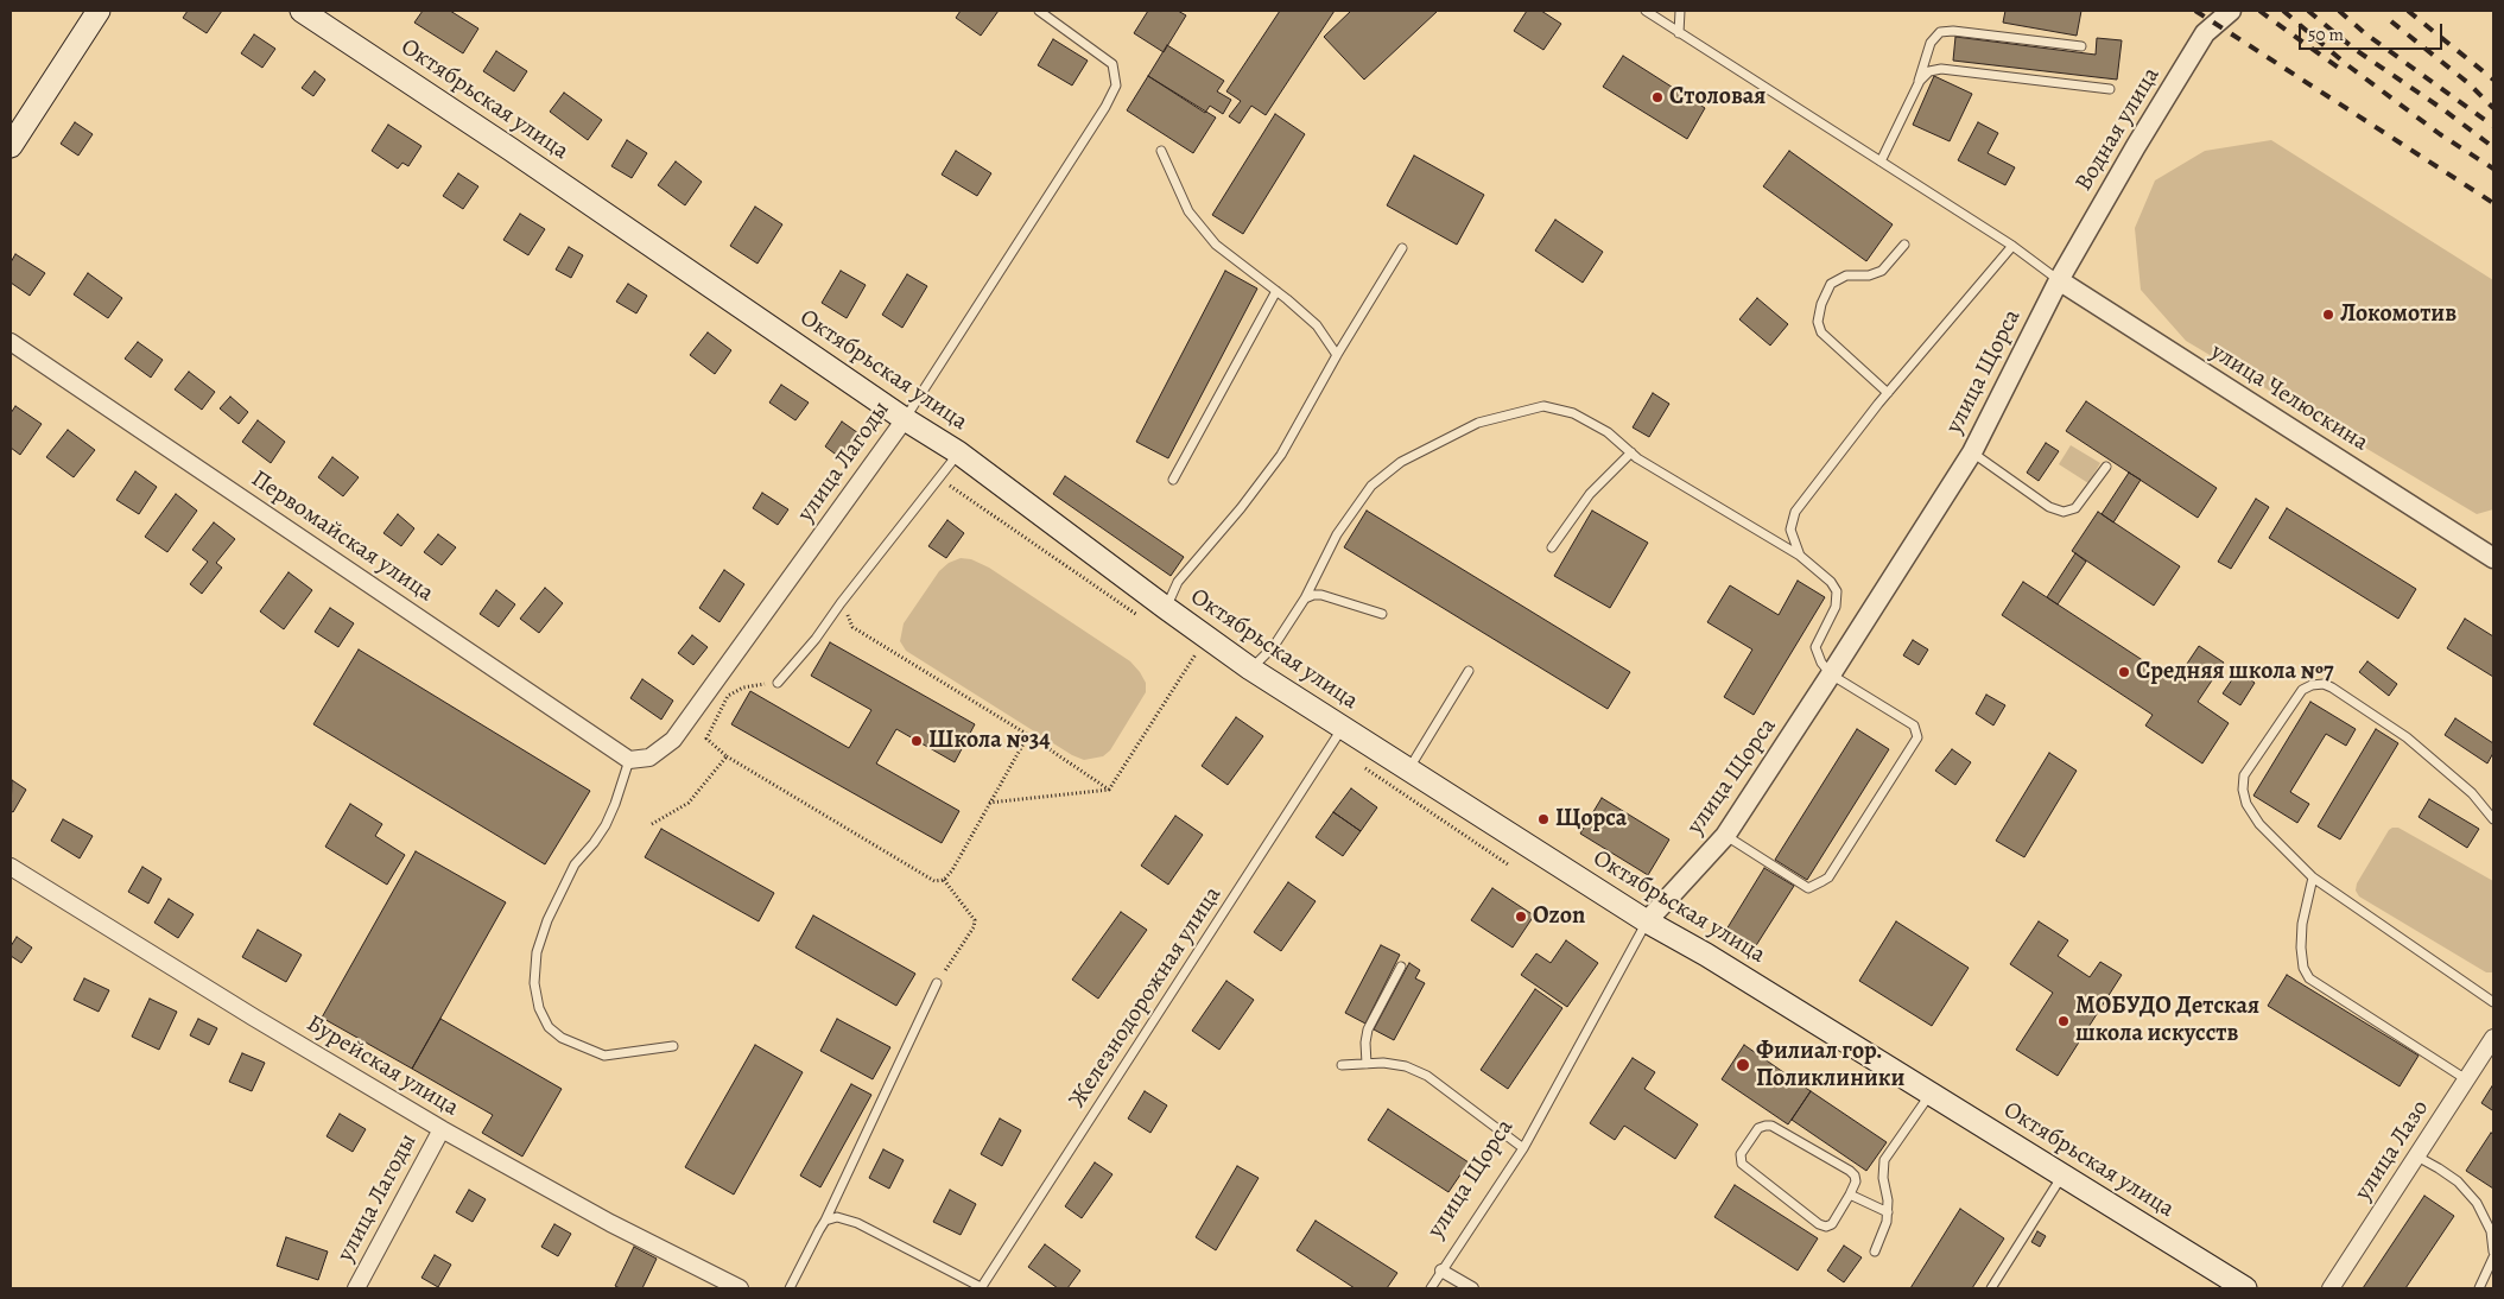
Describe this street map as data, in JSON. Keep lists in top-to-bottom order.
{
  "streets": {
    "main road": ["Октябрьская улица"],
    "street": [
      "Водная улица",
      "улица Щорса",
      "улица Челюскина",
      "улица Лагоды",
      "Первомайская улица",
      "Бурейская улица",
      "улица Лазо"
    ],
    "lane": ["Железнодорожная улица"]
  },
  "crossings": [
    ["Октябрьская улица", "улица Щорса"],
    ["Октябрьская улица", "улица Лагоды"],
    ["Октябрьская улица", "Железнодорожная улица"],
    ["Водная улица", "улица Щорса"],
    ["Водная улица", "улица Челюскина"],
    ["улица Щорса", "улица Челюскина"],
    ["улица Лагоды", "Первомайская улица"],
    ["улица Лагоды", "Бурейская улица"]
  ],
  "places": [
    "Столовая",
    "Локомотив",
    "Средняя школа №7",
    "Школа №34",
    "Щорса",
    "Ozon",
    "МОБУДО Детская школа искусcтв",
    "Филиал гор. Поликлиники"
  ],
  "scale_bar": "50 m"
}
